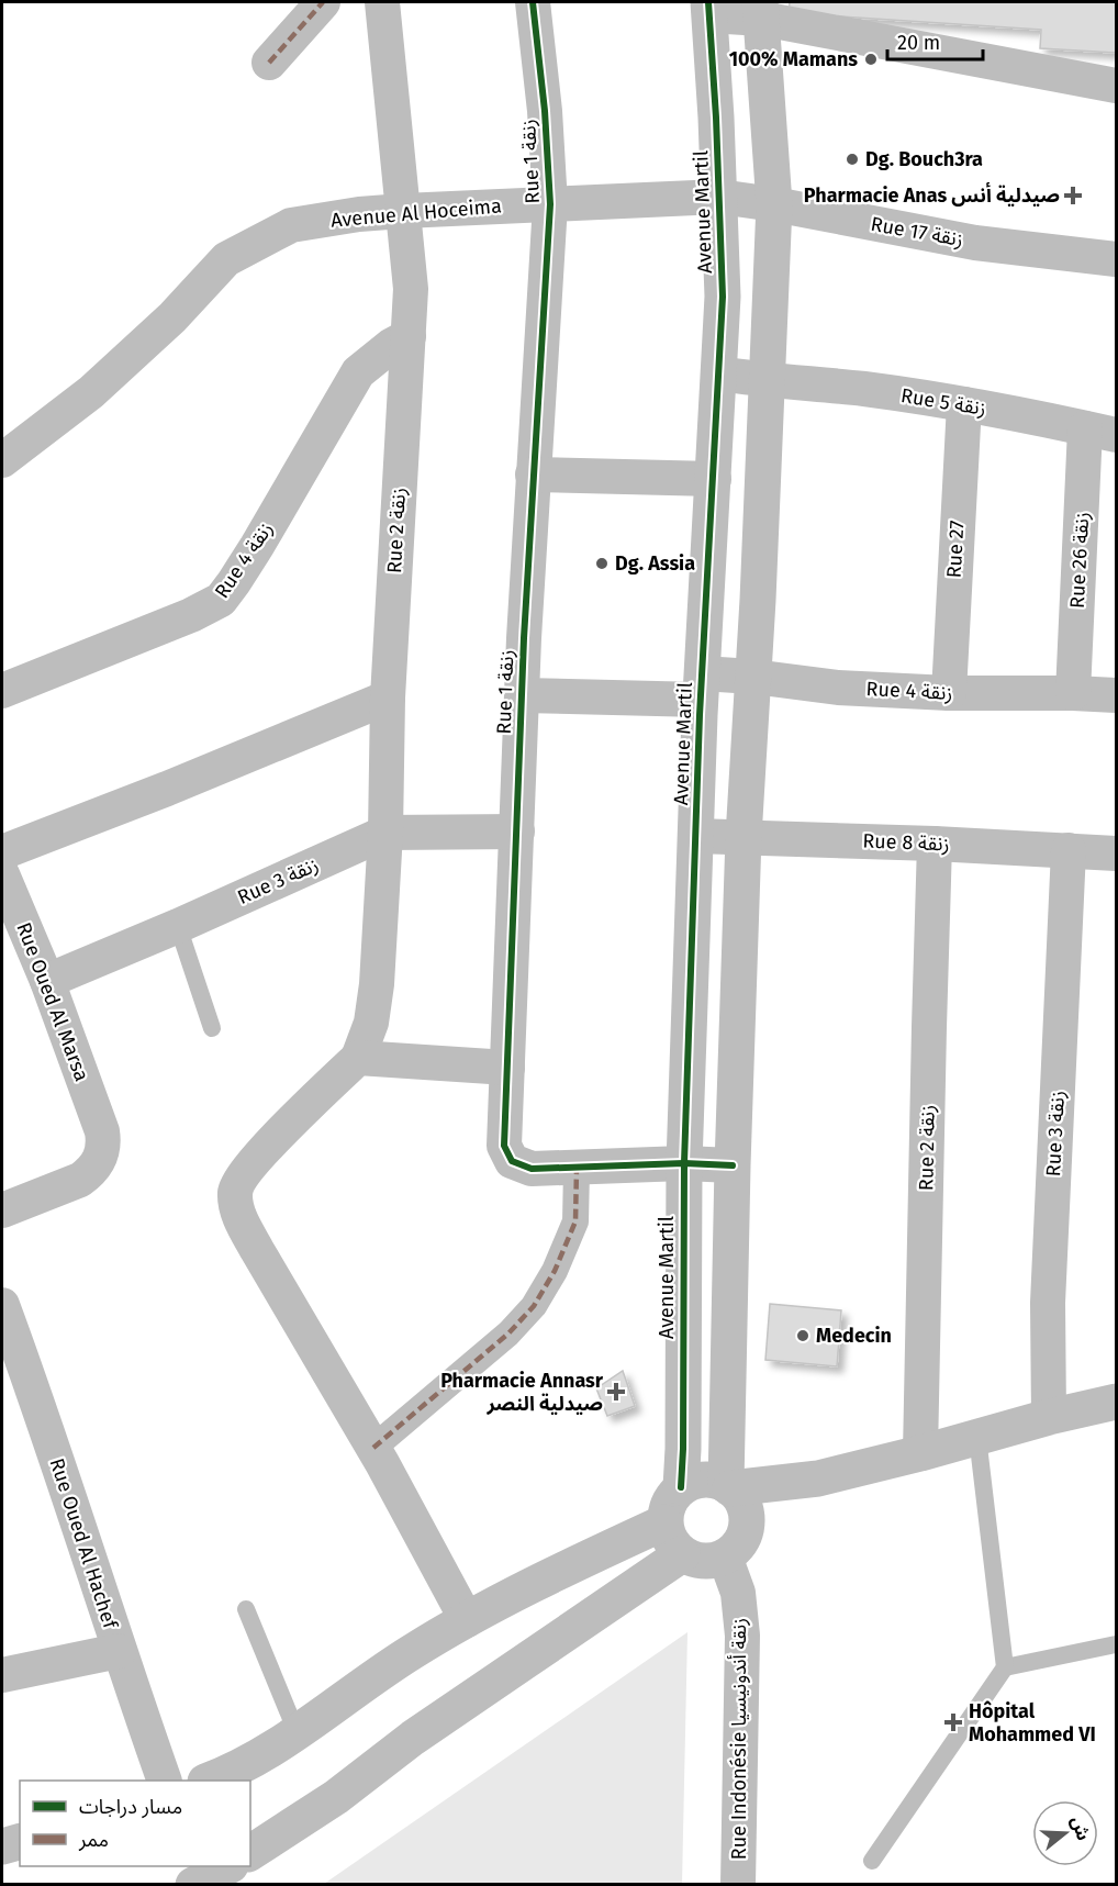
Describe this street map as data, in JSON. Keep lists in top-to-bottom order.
{
  "streets": {
    "street": [
      "Rue 1 زنقة",
      "Avenue Martil",
      "Avenue Al Hoceima",
      "Rue 17 زنقة",
      "Rue 5 زنقة",
      "Rue 2 زنقة",
      "Rue 27",
      "Rue 4 زنقة",
      "Rue 26 زنقة",
      "Rue 8 زنقة",
      "Rue 3 زنقة",
      "Rue Oued Al Marsa",
      "Rue Oued Al Hachef",
      "Rue Indonésie زنقة أندونيسيا"
    ]
  },
  "crossings": [
    ["Rue 1 زنقة", "Avenue Martil"],
    ["Rue 1 زنقة", "Avenue Al Hoceima"],
    ["Rue 1 زنقة", "Rue 4 زنقة"],
    ["Rue 1 زنقة", "Rue 3 زنقة"],
    ["Avenue Martil", "Avenue Al Hoceima"],
    ["Avenue Martil", "Rue 17 زنقة"],
    ["Avenue Martil", "Rue 5 زنقة"],
    ["Avenue Martil", "Rue 4 زنقة"],
    ["Avenue Martil", "Rue 8 زنقة"],
    ["Avenue Martil", "Rue Indonésie زنقة أندونيسيا"],
    ["Avenue Al Hoceima", "Rue 17 زنقة"],
    ["Avenue Al Hoceima", "Rue 2 زنقة"],
    ["Rue 5 زنقة", "Rue 27"],
    ["Rue 5 زنقة", "Rue 26 زنقة"],
    ["Rue 2 زنقة", "Rue 4 زنقة"],
    ["Rue 2 زنقة", "Rue 8 زنقة"],
    ["Rue 2 زنقة", "Rue 3 زنقة"],
    ["Rue 27", "Rue 4 زنقة"],
    ["Rue 4 زنقة", "Rue 26 زنقة"],
    ["Rue 8 زنقة", "Rue 3 زنقة"],
    ["Rue 3 زنقة", "Rue Oued Al Marsa"]
  ],
  "places": {
    "other": [
      "100% Mamans",
      "Dg. Bouch3ra",
      "Dg. Assia",
      "Medecin"
    ],
    "health": ["Pharmacie Anas صيدلية أنس", "Pharmacie Annasr صيدلية النصر", "Hôpital Mohammed VI"]
  },
  "legend": ["مسار دراجات", "ممر"],
  "scale_bar": "20 m",
  "north": "right"
}
